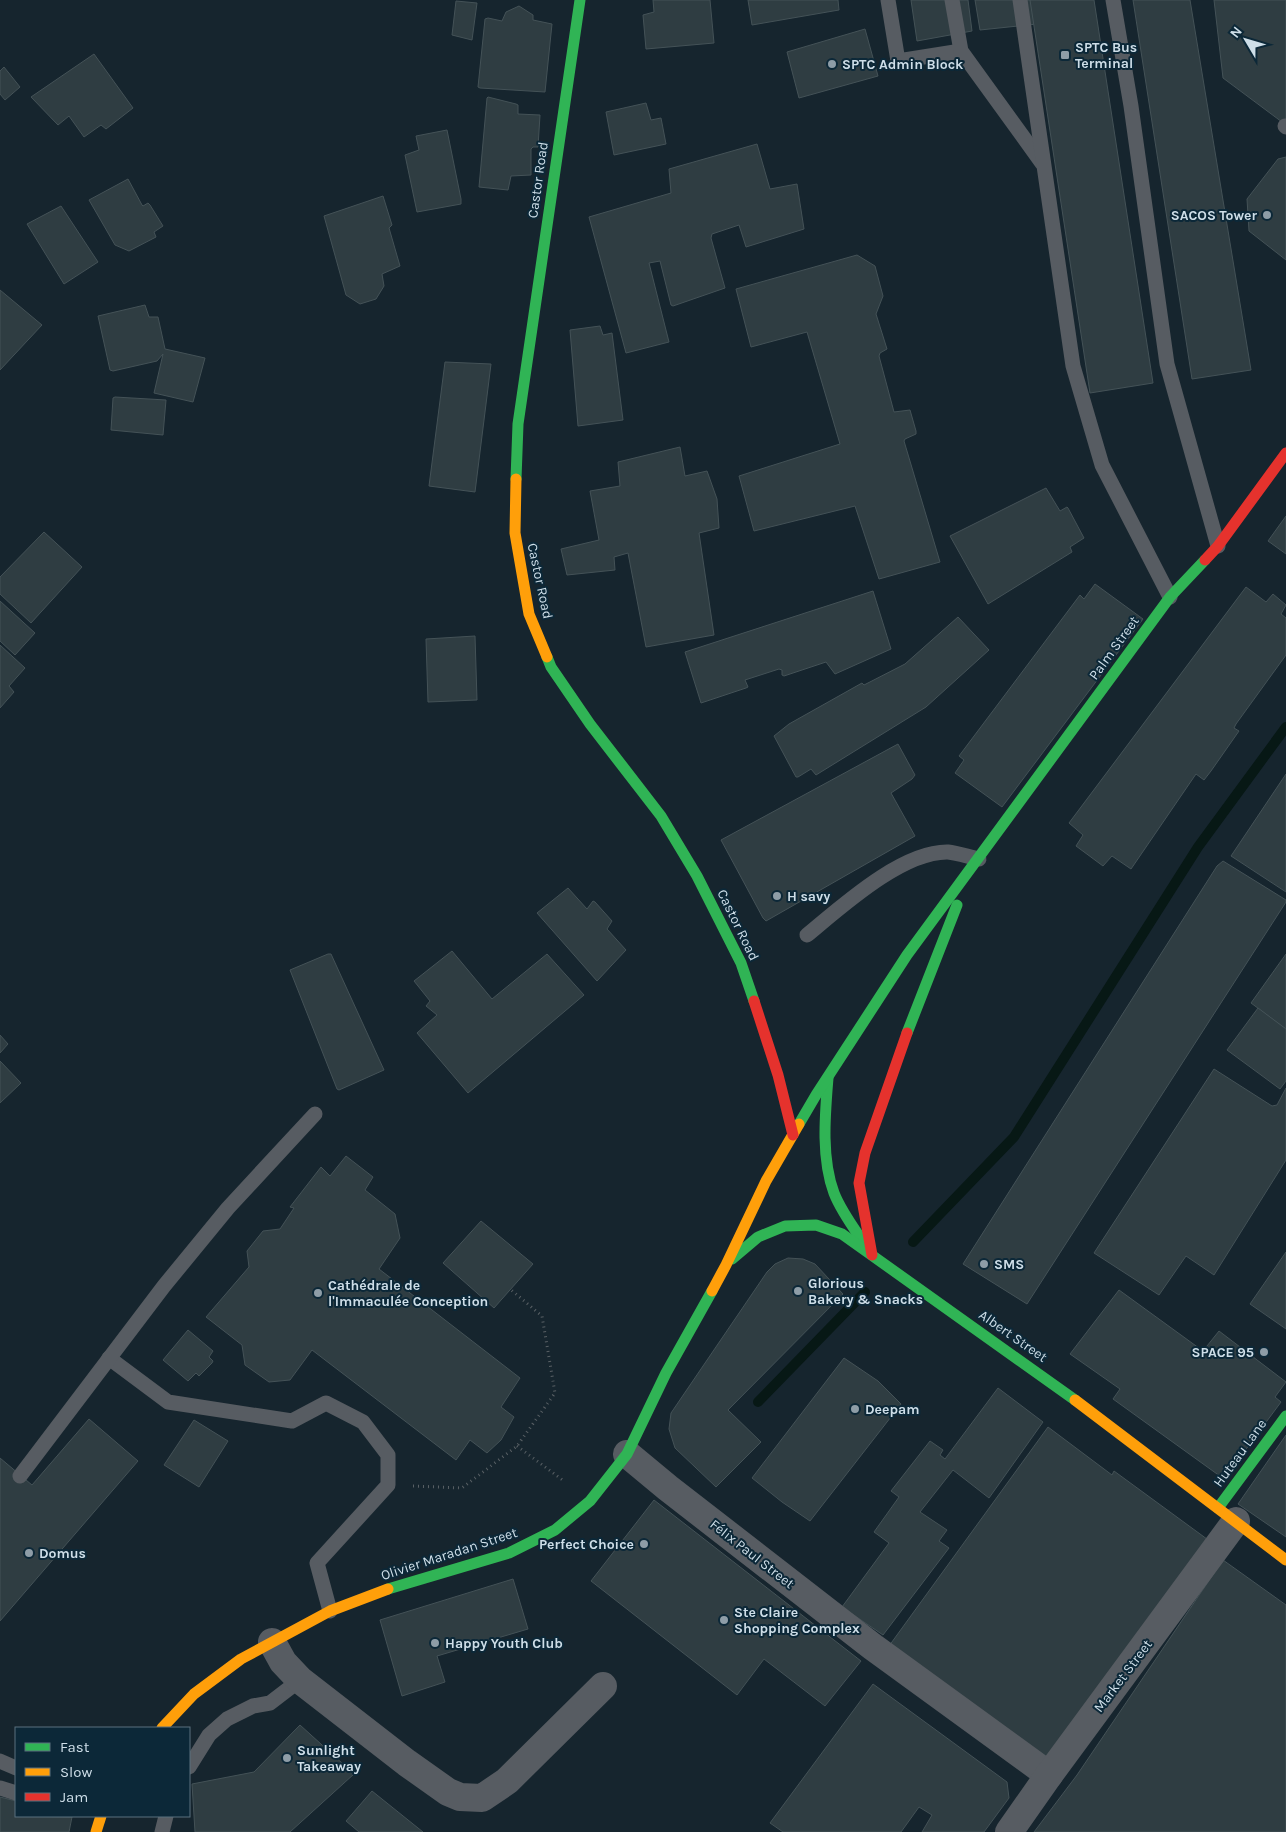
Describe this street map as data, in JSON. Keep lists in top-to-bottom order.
{
  "streets": {
    "main road": [
      "Castor Road",
      "Palm Street",
      "Albert Street",
      "Huteau Lane",
      "Olivier Maradan Street"
    ],
    "street": ["Félix Paul Street", "Market Street"]
  },
  "crossings": [
    ["Castor Road", "Olivier Maradan Street"],
    ["Palm Street", "Albert Street"],
    ["Palm Street", "Olivier Maradan Street"],
    ["Albert Street", "Huteau Lane"],
    ["Albert Street", "Olivier Maradan Street"],
    ["Albert Street", "Market Street"],
    ["Huteau Lane", "Market Street"],
    ["Olivier Maradan Street", "Félix Paul Street"],
    ["Félix Paul Street", "Market Street"]
  ],
  "places": {
    "transit": ["SPTC Bus Terminal"],
    "other": [
      "SPTC Admin Block",
      "SACOS Tower",
      "H savy",
      "SMS",
      "Glorious Bakery & Snacks",
      "Cathédrale de l'Immaculée Conception",
      "SPACE 95",
      "Deepam",
      "Perfect Choice",
      "Domus",
      "Ste Claire Shopping Complex",
      "Happy Youth Club",
      "Sunlight Takeaway"
    ]
  },
  "legend": ["Fast", "Slow", "Jam"],
  "north": "top left"
}
